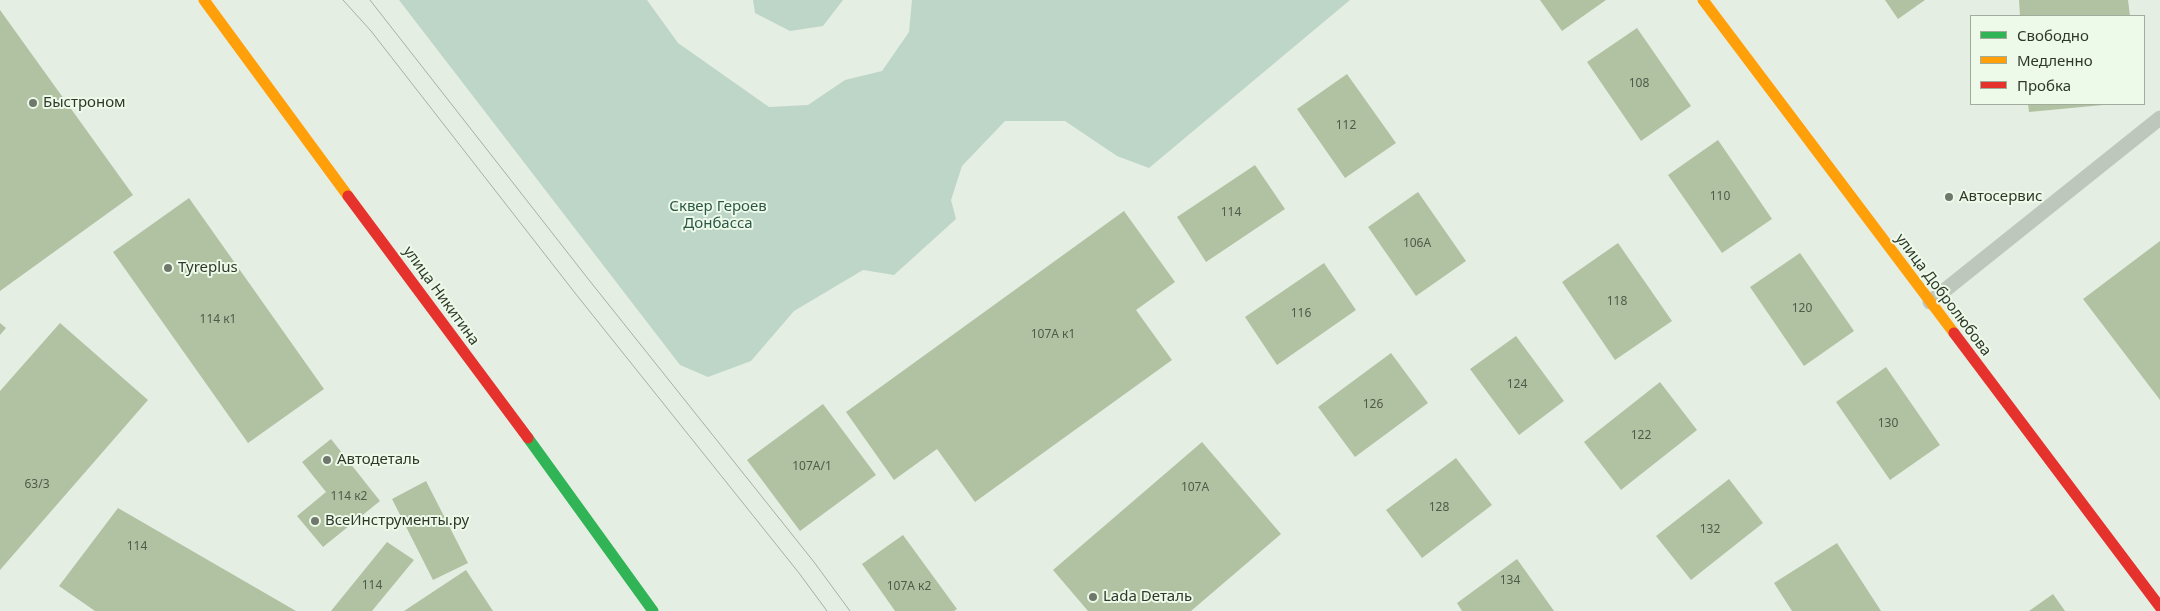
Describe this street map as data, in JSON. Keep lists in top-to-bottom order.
{
  "streets": {
    "street": ["улица Добролюбова", "улица Никитина"]
  },
  "parks": ["Сквер Героев Донбасса"],
  "places": [
    "Быстроном",
    "Автосервис",
    "Tyreplus",
    "Автодеталь",
    "ВсеИнструменты.ру",
    "Lada Dеталь"
  ],
  "house_numbers": [
    "108",
    "112",
    "110",
    "114",
    "106А",
    "118",
    "120",
    "116",
    "114 к1",
    "107А к1",
    "124",
    "126",
    "130",
    "122",
    "107А/1",
    "63/3",
    "107А",
    "114 к2",
    "128",
    "132",
    "114",
    "134",
    "114",
    "107А к2"
  ],
  "legend": ["Свободно", "Медленно", "Пробка"]
}
